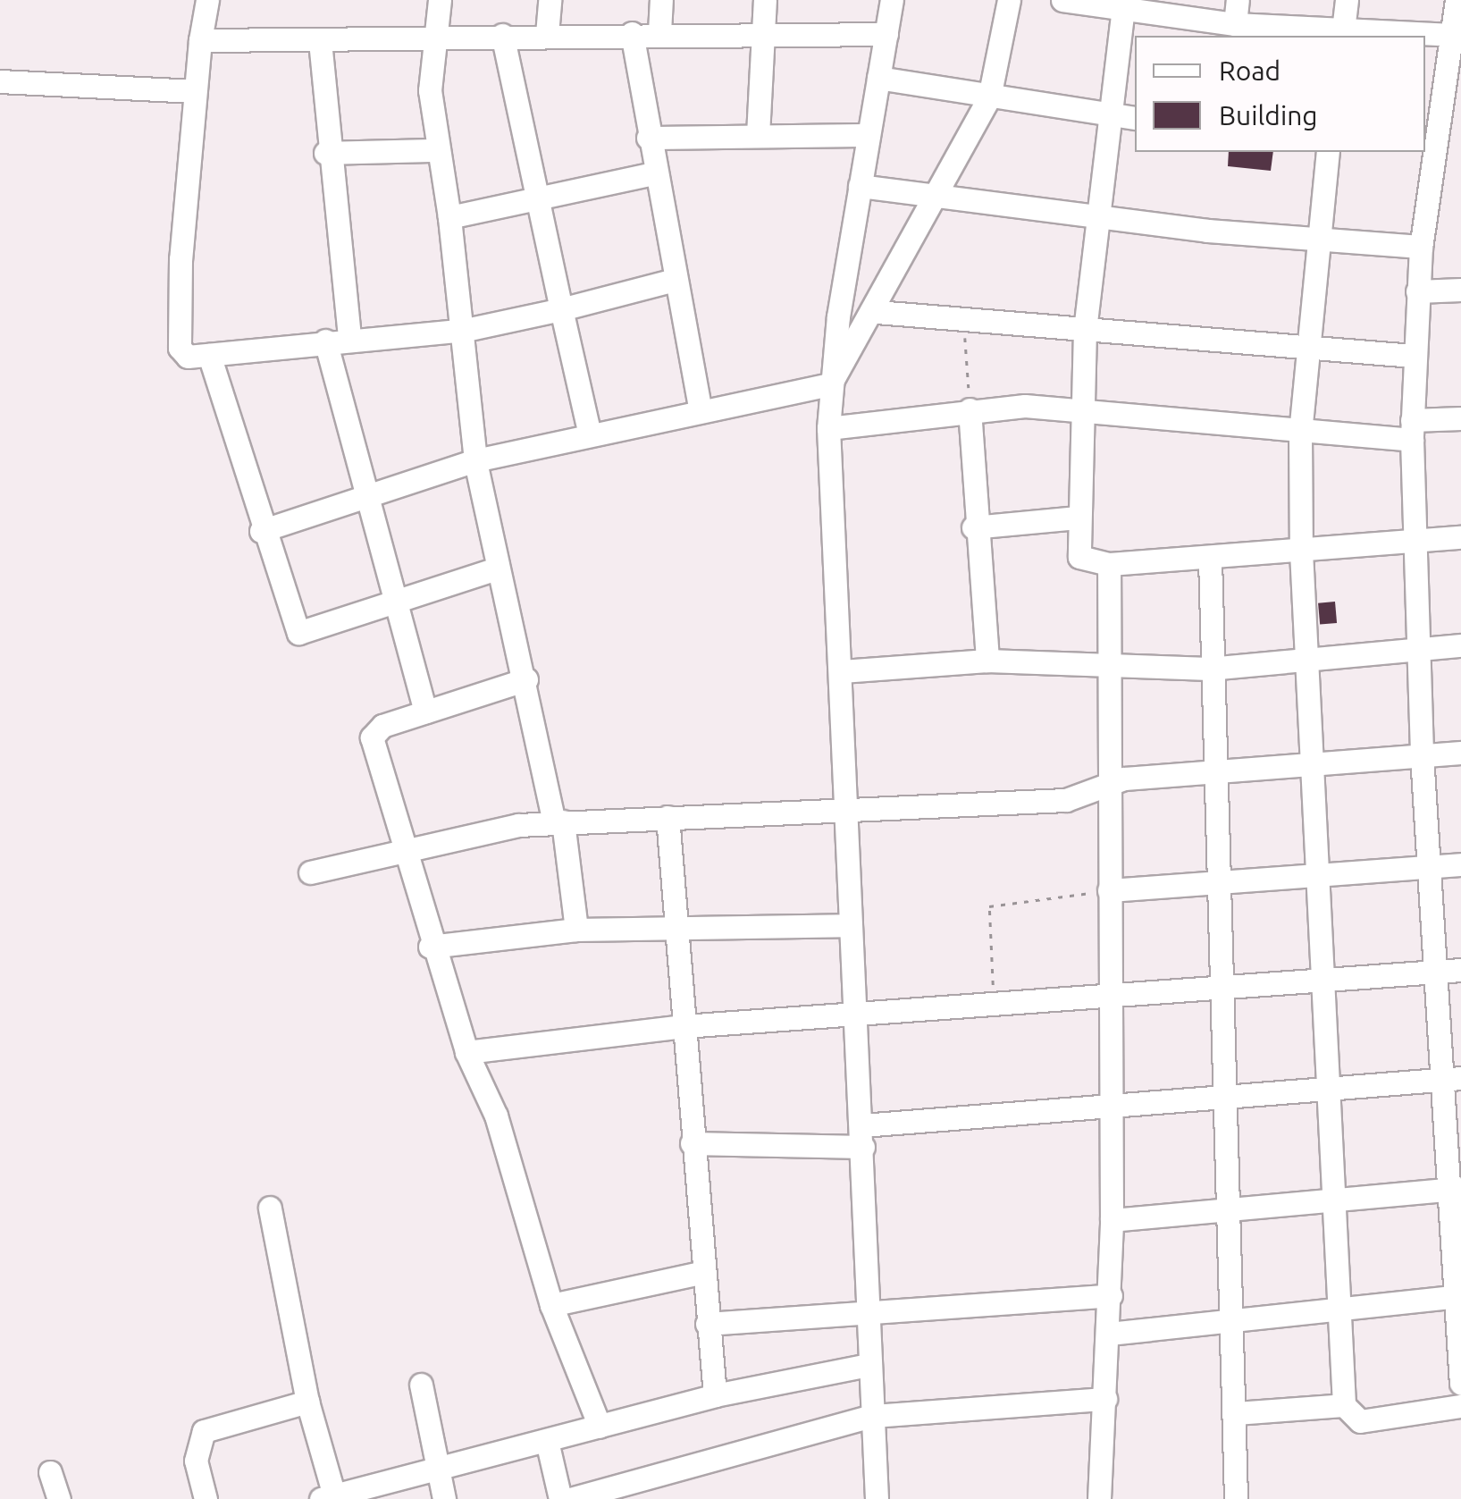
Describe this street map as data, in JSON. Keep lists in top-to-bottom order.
{
  "legend": ["Road", "Building"]
}
